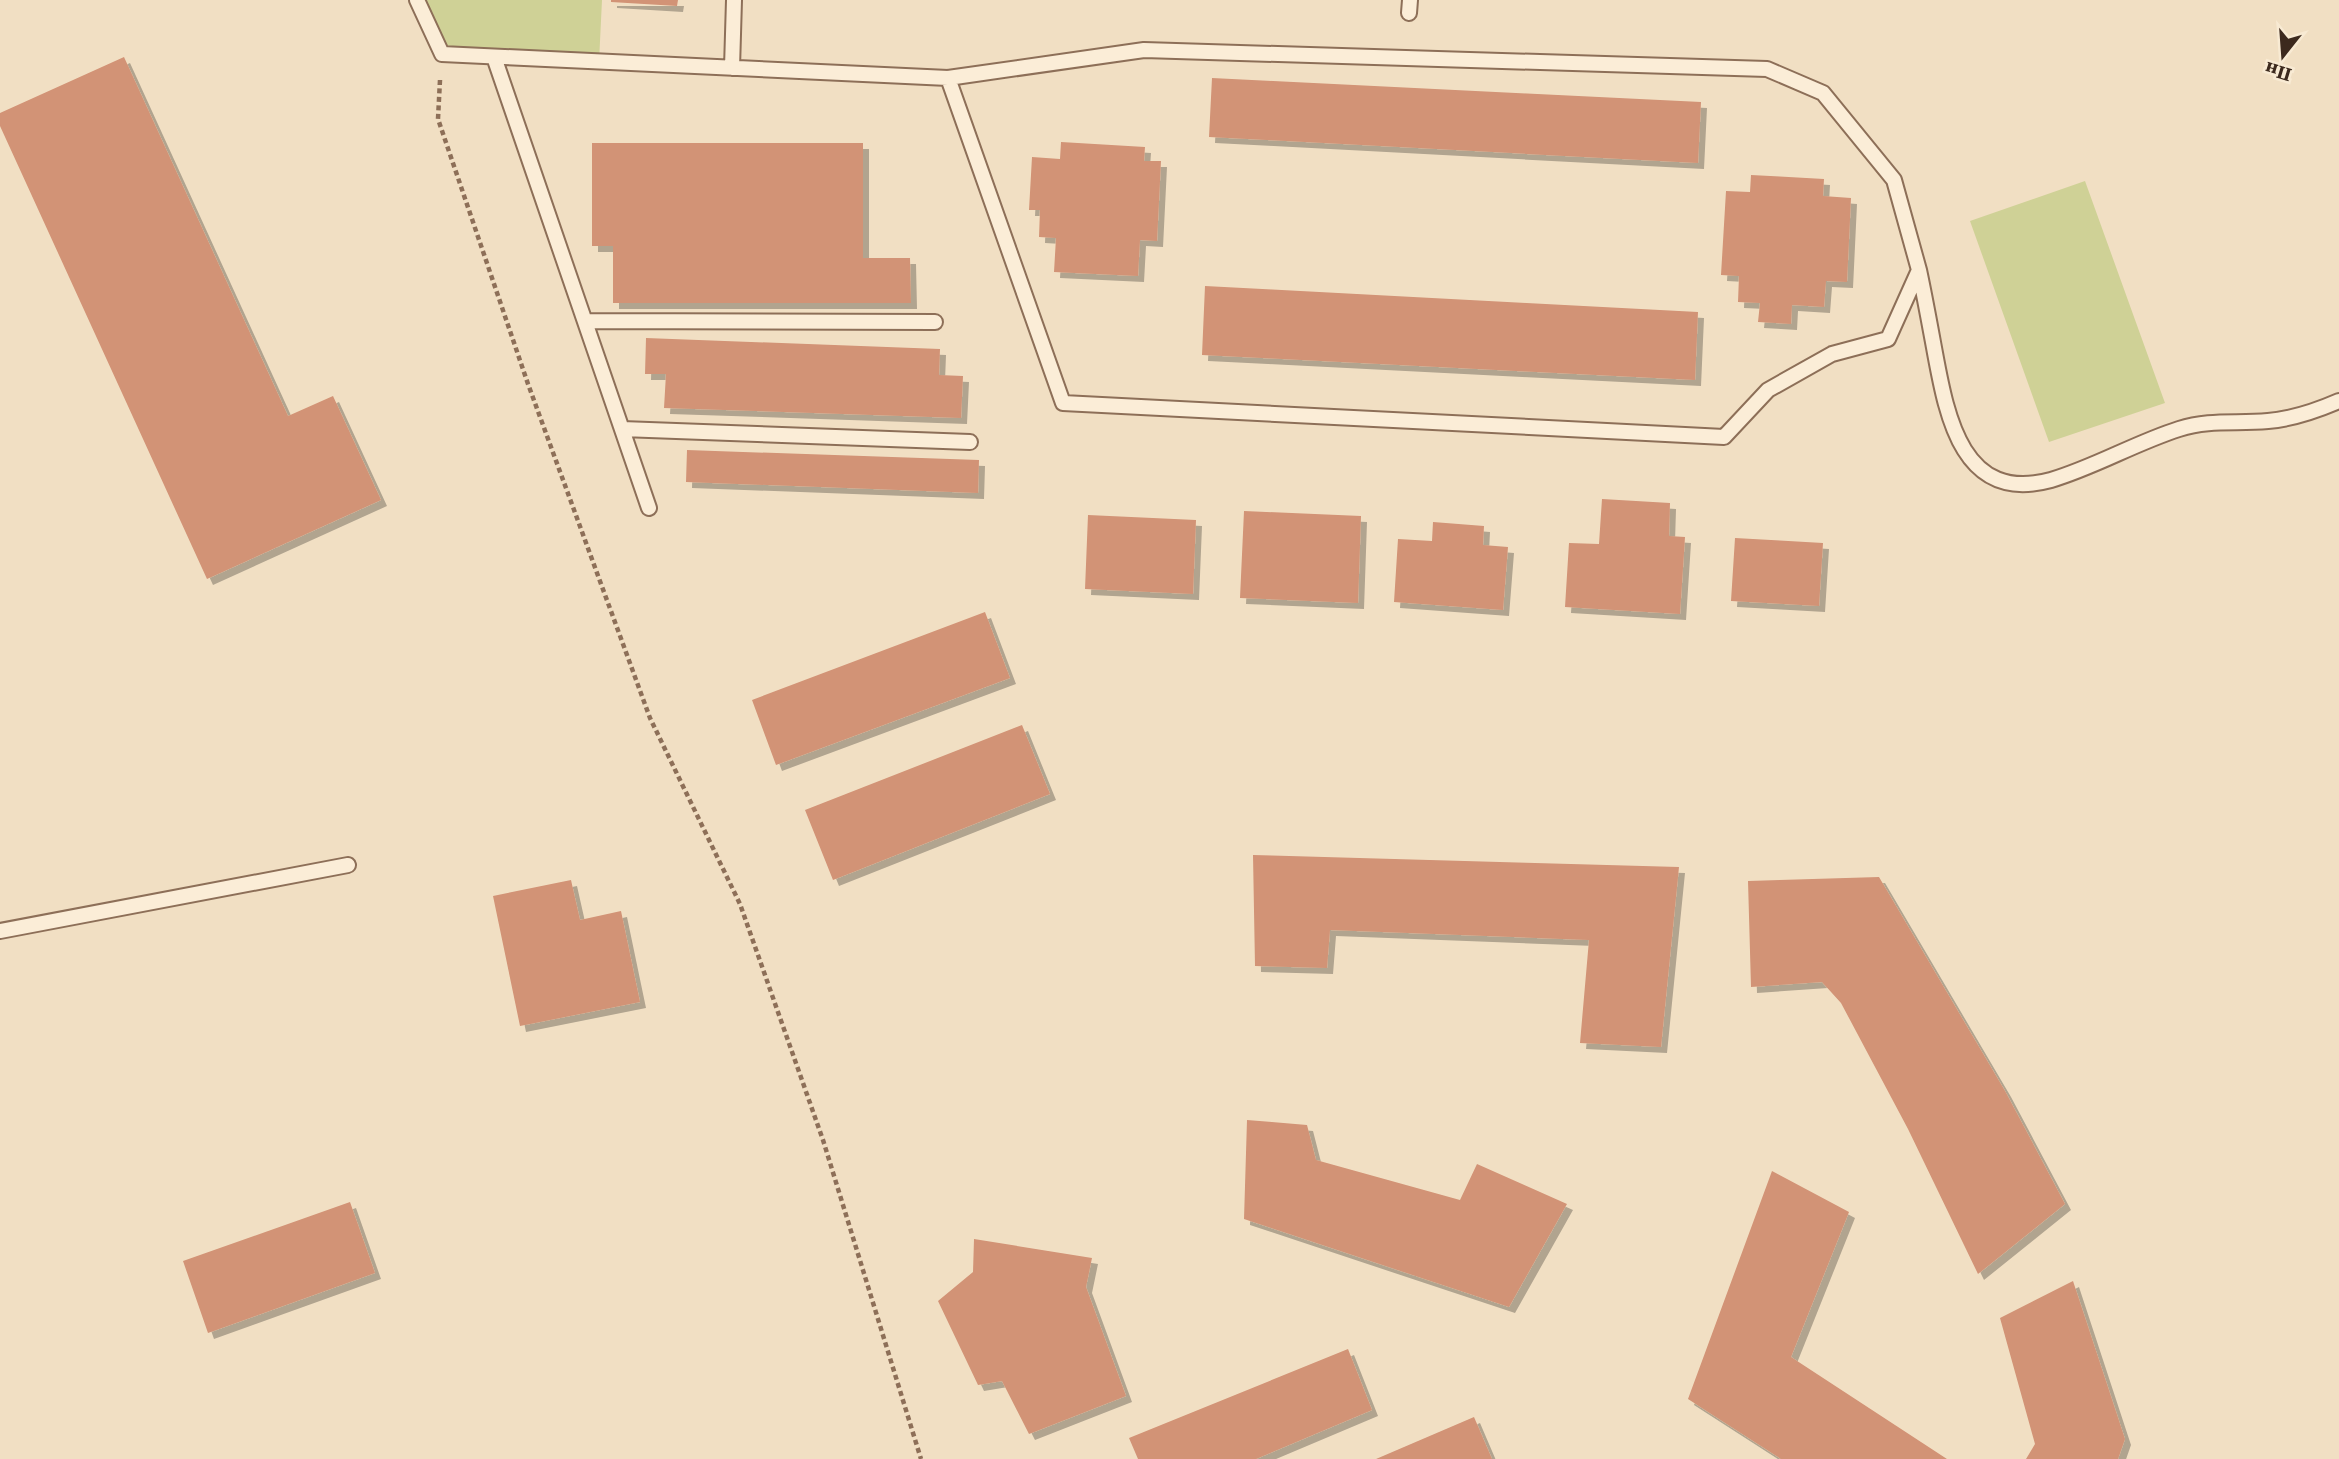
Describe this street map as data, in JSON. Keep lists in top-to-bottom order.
{
  "north": "bottom"
}
